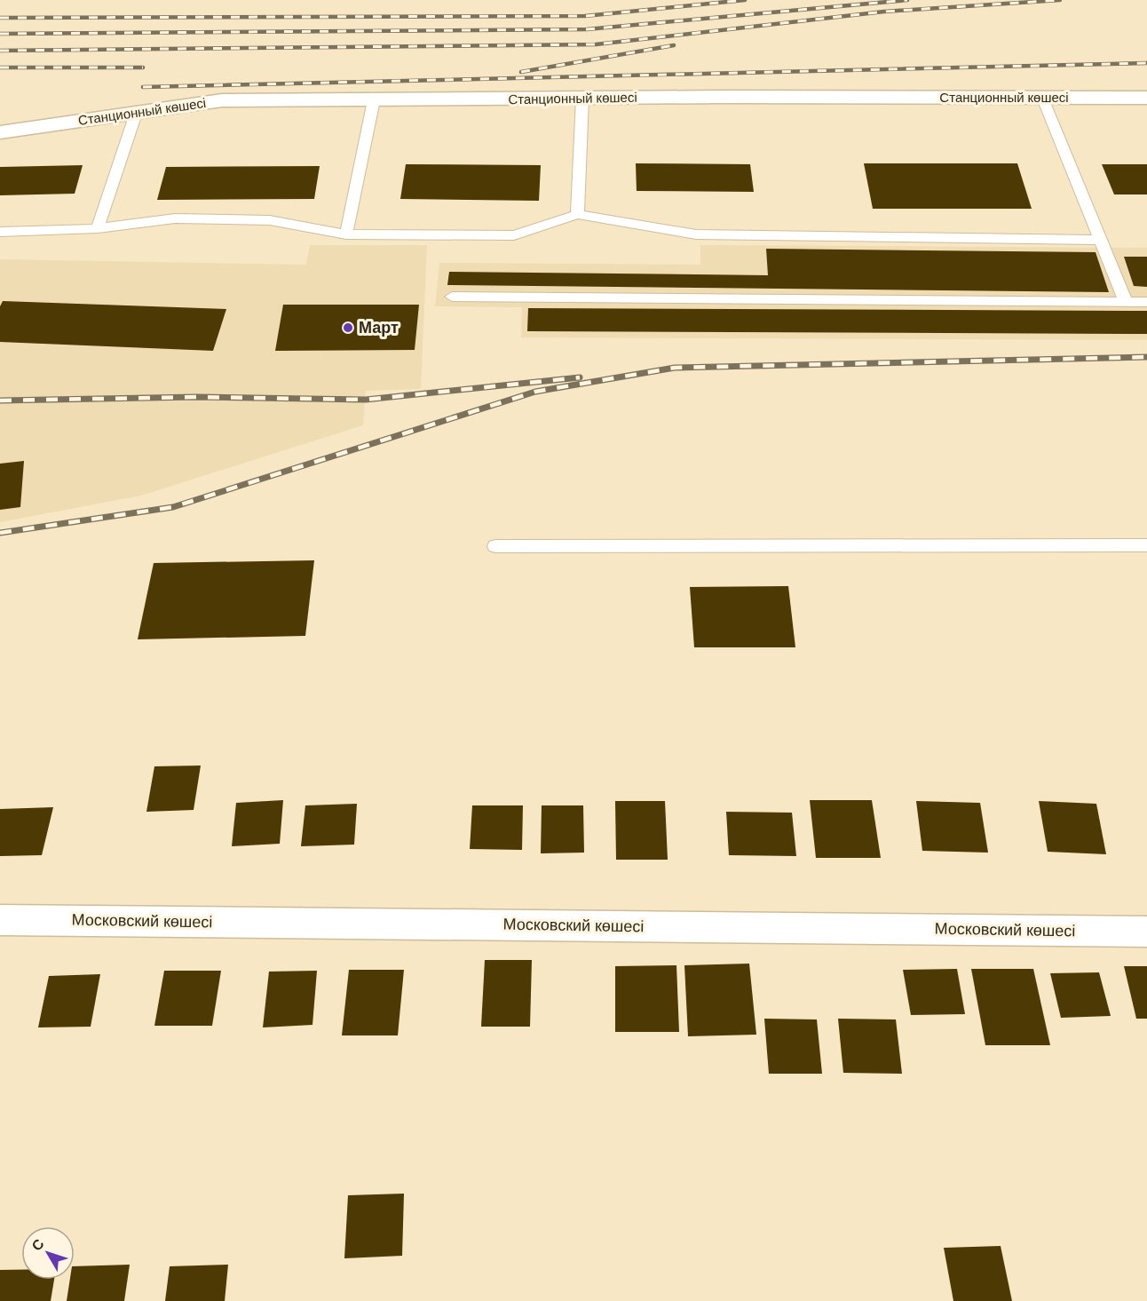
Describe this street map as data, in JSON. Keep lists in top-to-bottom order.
{
  "streets": {
    "street": ["Станционный көшесі", "Московский көшесі"]
  },
  "places": ["Март"],
  "north": "top left"
}
